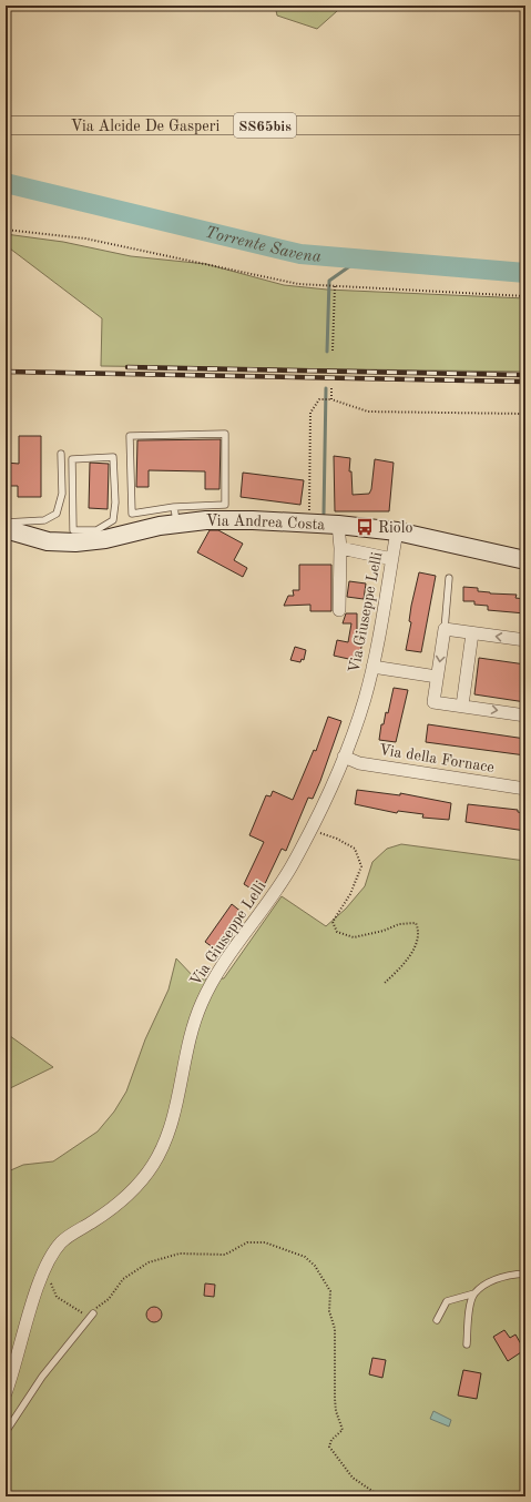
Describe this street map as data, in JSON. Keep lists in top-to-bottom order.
{
  "streets": {
    "main road": ["Via Alcide De Gasperi", "SS65bis", "Via Andrea Costa"],
    "street": ["Via Giuseppe Lelli", "Via della Fornace"]
  },
  "crossings": [
    ["Via Andrea Costa", "Via Giuseppe Lelli"],
    ["Via Giuseppe Lelli", "Via della Fornace"]
  ],
  "water": ["Torrente Savena"],
  "places": {
    "bus stop": ["Riolo"]
  }
}
